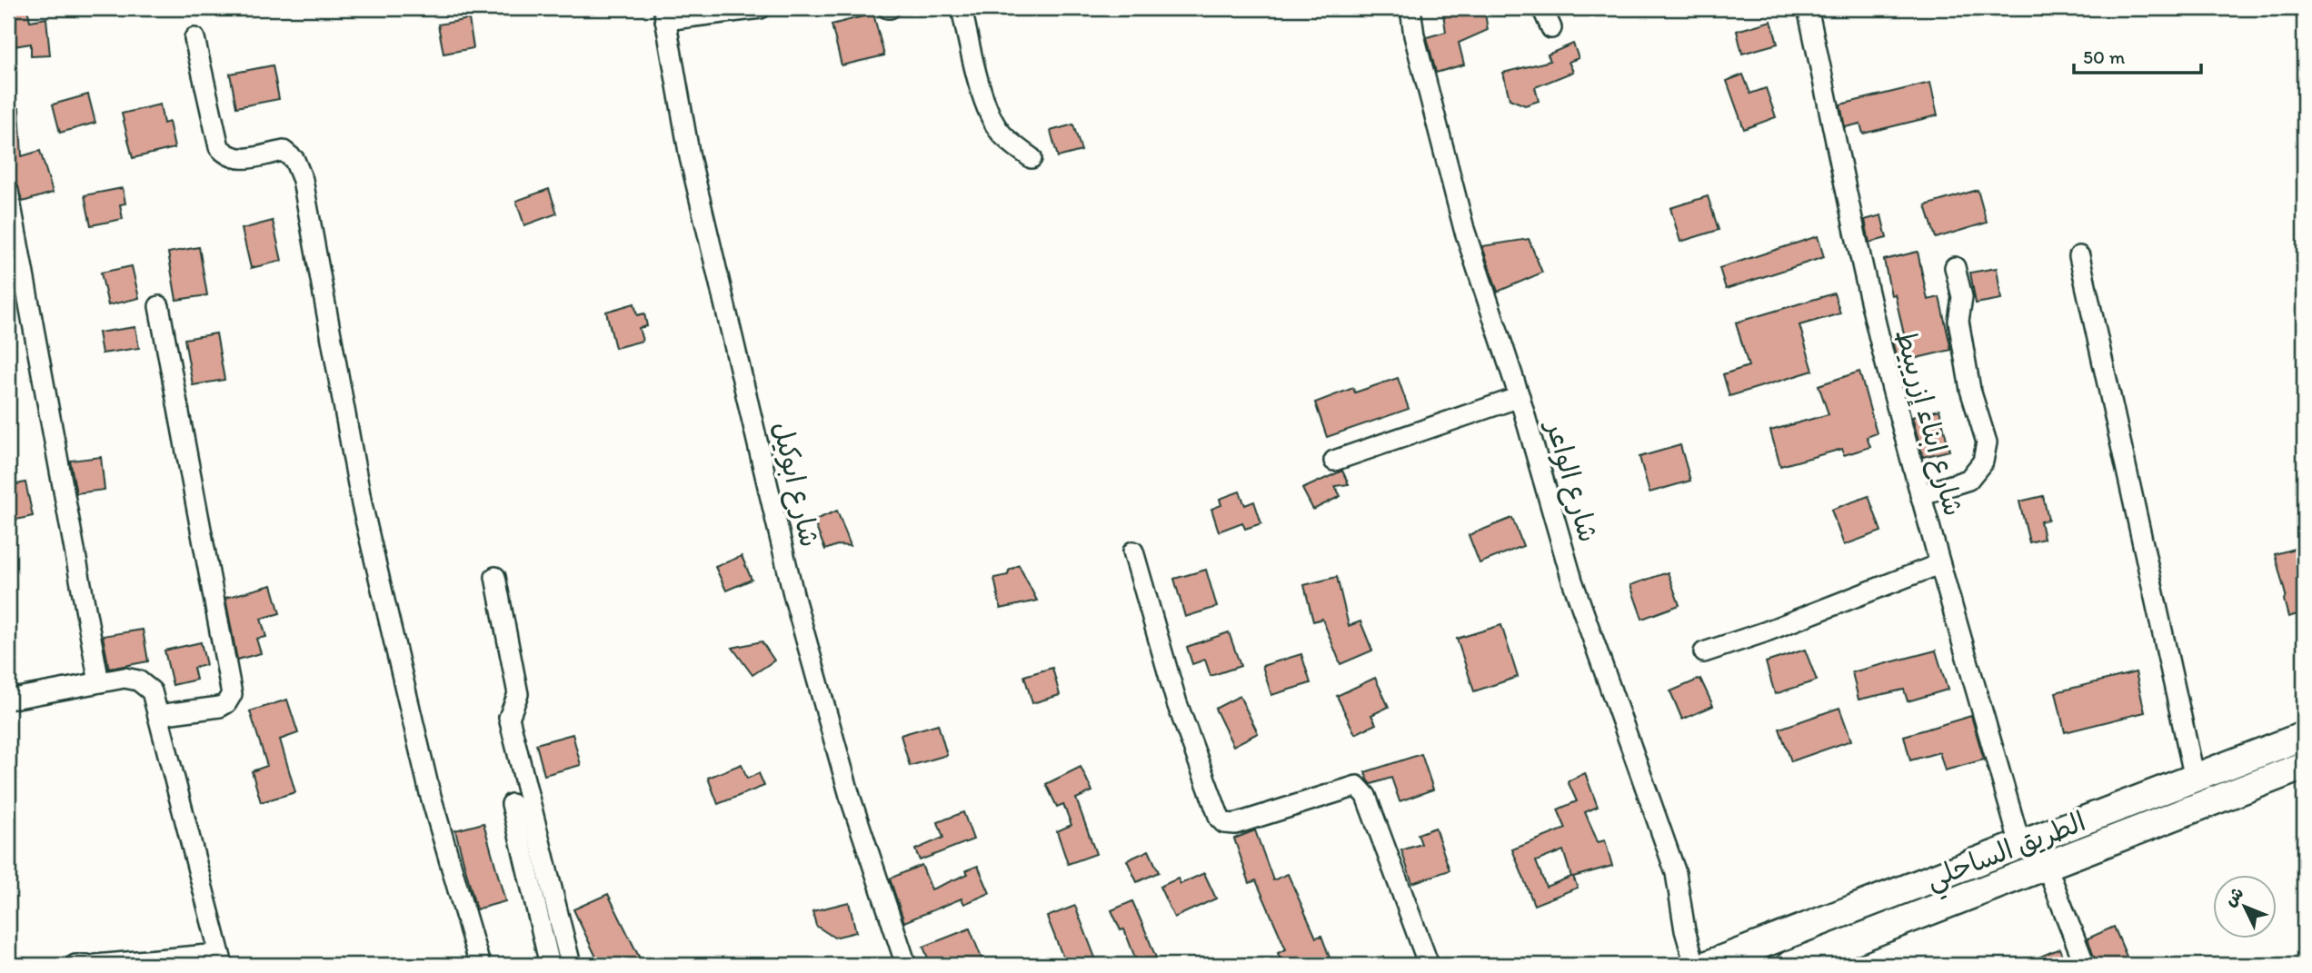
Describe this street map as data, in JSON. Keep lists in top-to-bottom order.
{
  "streets": {
    "highway": ["الطريق الساحلي"],
    "street": ["شارع ابناء إزريبيط", "شارع الواعر", "شارع ابوكيل"]
  },
  "crossings": [
    ["شارع ابناء إزريبيط", "الطريق الساحلي"]
  ],
  "scale_bar": "50 m",
  "north": "top left"
}
